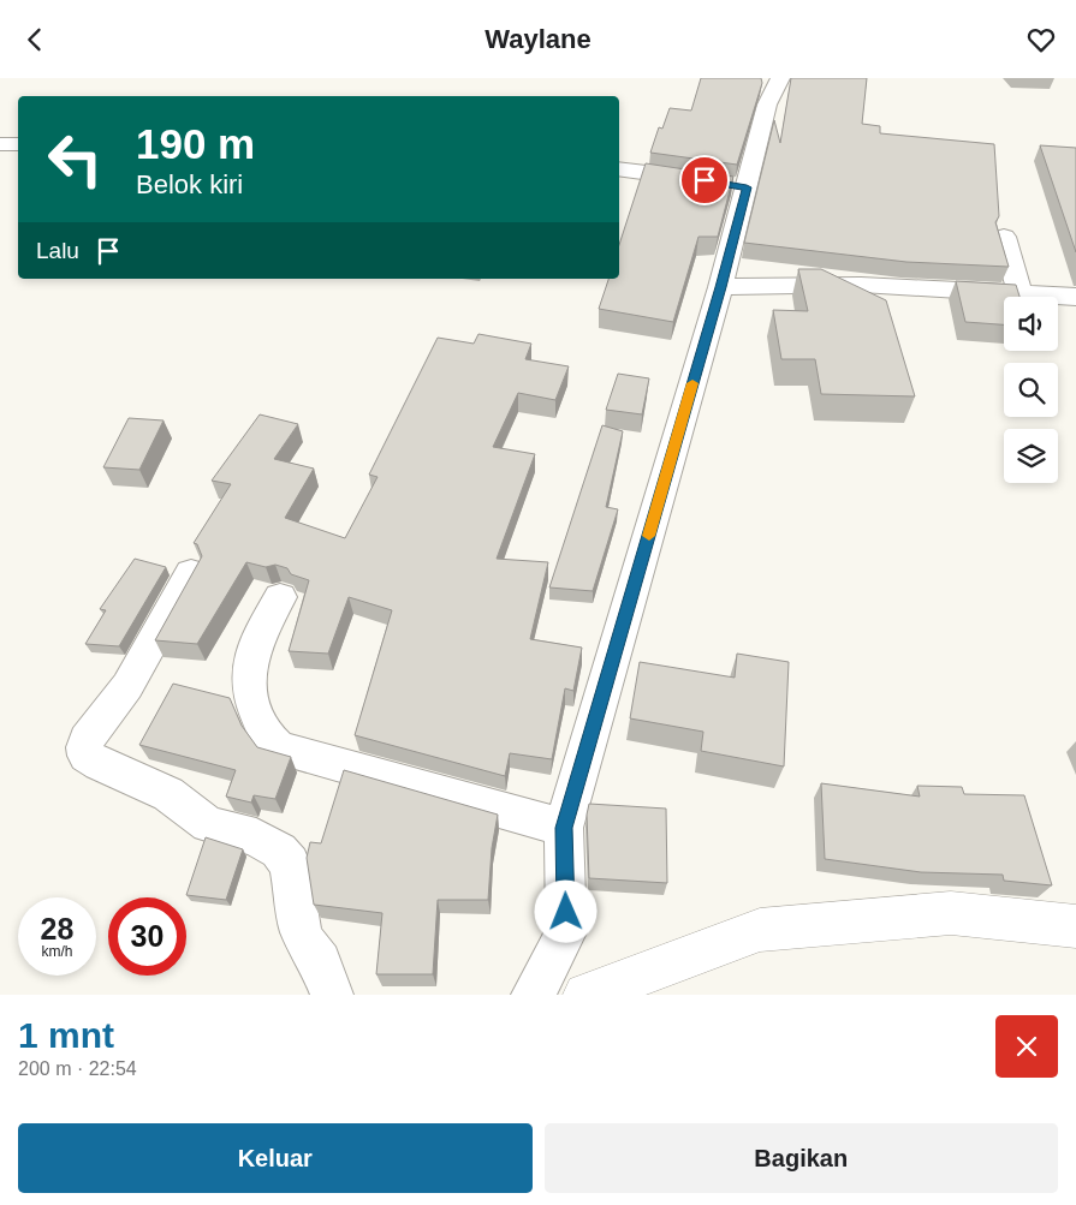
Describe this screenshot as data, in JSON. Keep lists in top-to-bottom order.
{
  "page": {
    "header": "Waylane",
    "turn": ["190 m", "Belok kiri"],
    "then": "Lalu",
    "speed": "28 km/h",
    "limit": "30",
    "heading": ["1 mnt", "200 m · 22:54"],
    "buttons": ["Keluar", "Bagikan"]
  }
}
